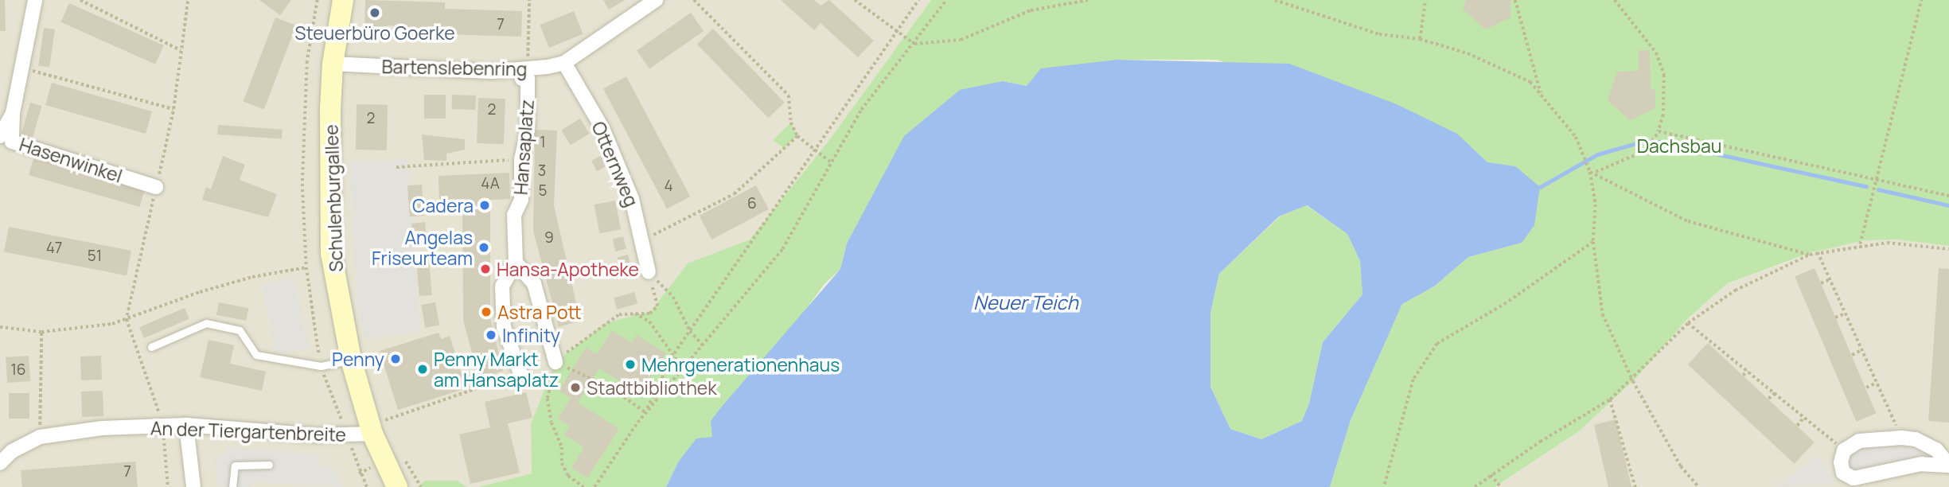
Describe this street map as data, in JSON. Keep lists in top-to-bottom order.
{
  "streets": {
    "street": [
      "Bartenslebenring",
      "Hansaplatz",
      "Hasenwinkel",
      "Otternweg",
      "Schulenburgallee",
      "An der Tiergartenbreite"
    ]
  },
  "crossings": [
    ["Bartenslebenring", "Hansaplatz"],
    ["Bartenslebenring", "Otternweg"],
    ["Bartenslebenring", "Schulenburgallee"],
    ["Schulenburgallee", "An der Tiergartenbreite"]
  ],
  "water": ["Neuer Teich"],
  "parks": ["Dachsbau"],
  "places": [
    "Steuerbüro Goerke",
    "Cadera",
    "Angelas Friseurteam",
    "Hansa-Apotheke",
    "Astra Pott",
    "Infinity",
    "Penny",
    "Mehrgenerationenhaus",
    "Penny Markt am Hansaplatz",
    "Stadtbibliothek"
  ],
  "house_numbers": [
    "7",
    "2",
    "2",
    "1",
    "3",
    "4A",
    "4",
    "5",
    "6",
    "9",
    "47",
    "51",
    "16",
    "7"
  ]
}
